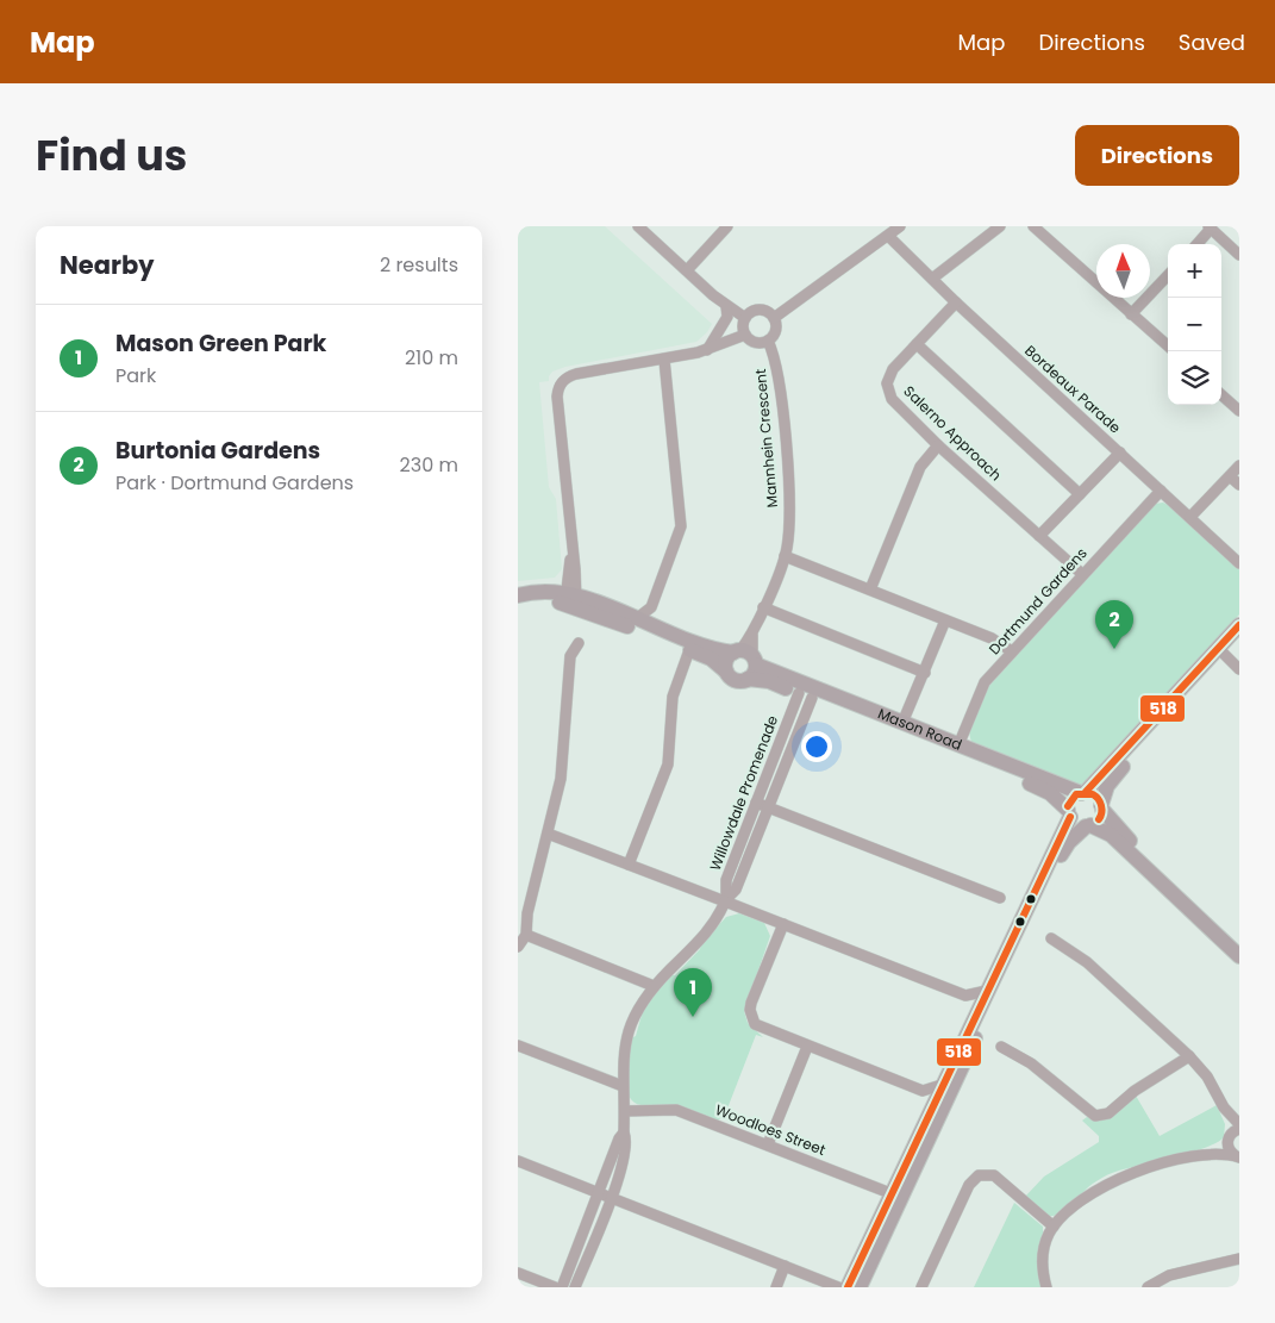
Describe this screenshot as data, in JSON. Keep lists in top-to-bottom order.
{
  "streets": {
    "main road": ["Mason Road"],
    "street": [
      "Bordeaux Parade",
      "Salerno Approach",
      "Mannhein Crescent",
      "Dortmund Gardens",
      "Willowdale Promenade",
      "Woodloes Street"
    ]
  },
  "crossings": [
    ["Bordeaux Parade", "Salerno Approach"],
    ["Bordeaux Parade", "Dortmund Gardens"],
    ["Salerno Approach", "Dortmund Gardens"],
    ["Mannhein Crescent", "Mason Road"],
    ["Dortmund Gardens", "Mason Road"],
    ["Mason Road", "Willowdale Promenade"],
    ["Willowdale Promenade", "Woodloes Street"]
  ],
  "lines": ["transit line 518"],
  "north": "top",
  "page": {
    "header": "Map",
    "nav": ["Map", "Directions", "Saved"],
    "title": "Find us",
    "buttons": "Directions",
    "heading": ["Nearby", "2 results"],
    "map_buttons": ["+", "−"],
    "list": [
      {
        "mark": "1",
        "name": "Mason Green Park",
        "note": "Park",
        "value": "210 m"
      },
      {
        "mark": "2",
        "name": "Burtonia Gardens",
        "note": "Park · Dortmund Gardens",
        "value": "230 m"
      }
    ],
    "pins": ["2", "1"]
  }
}
